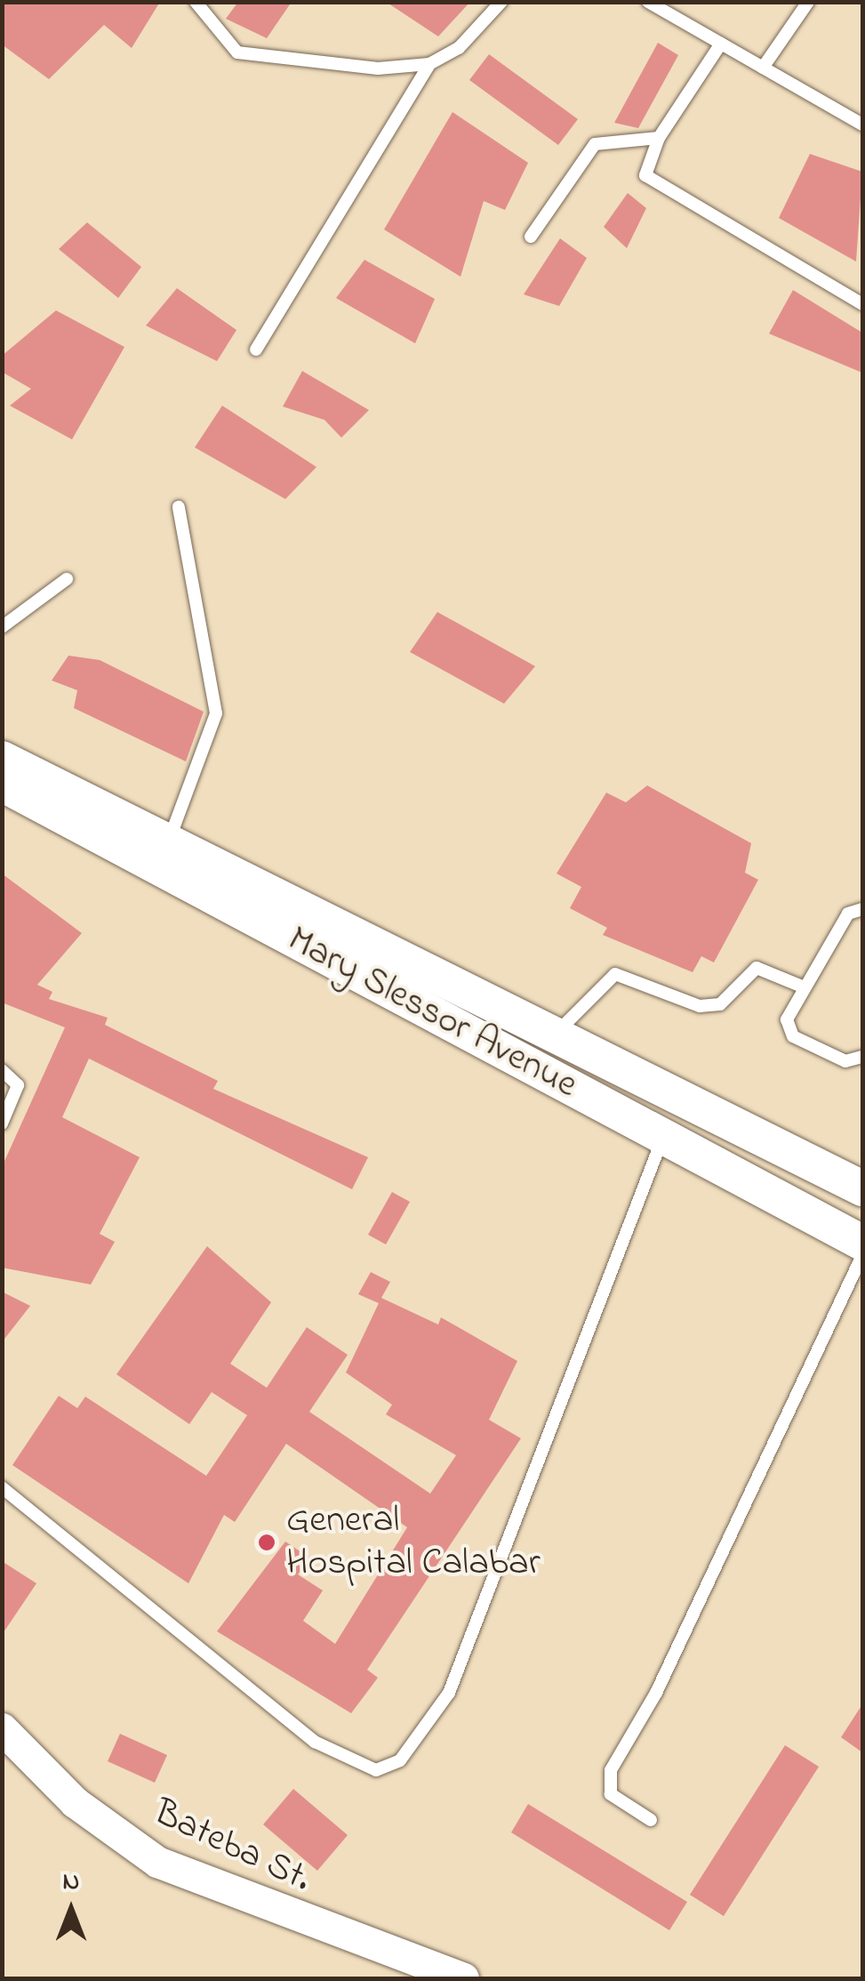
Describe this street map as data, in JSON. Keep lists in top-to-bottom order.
{
  "streets": {
    "main road": ["Mary Slessor Avenue"],
    "street": ["Bateba St."]
  },
  "places": ["General Hospital Calabar"],
  "north": "top"
}
